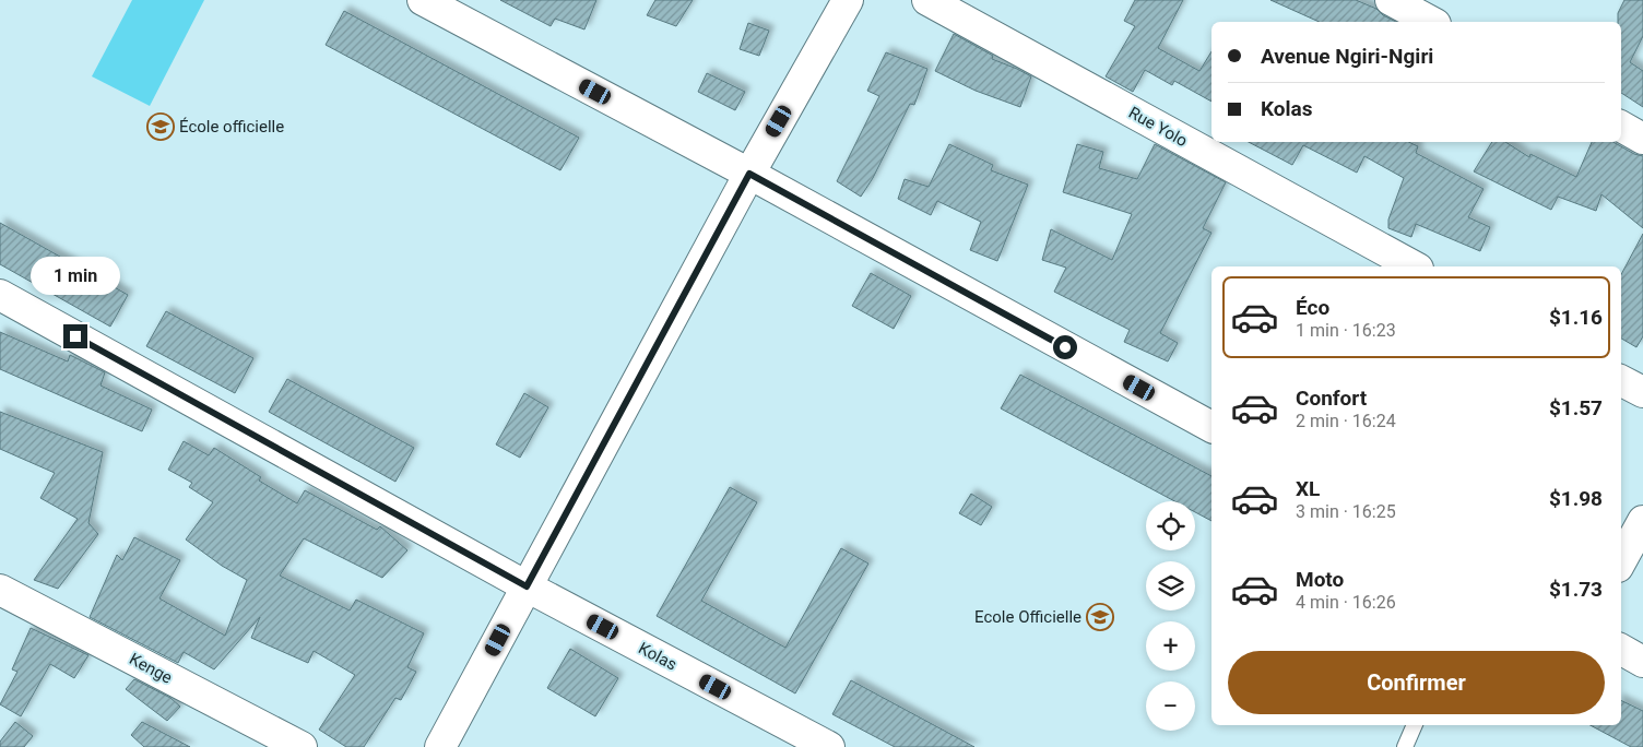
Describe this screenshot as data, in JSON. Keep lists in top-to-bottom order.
{
  "streets": {
    "street": ["Rue Yolo", "Kolas", "Kenge"]
  },
  "places": {
    "school or university": ["École officielle", "Ecole Officielle"]
  },
  "page": {
    "banner": ["Avenue Ngiri-Ngiri", "Kolas"],
    "bubble": "1 min",
    "list": [
      {
        "name": "Éco",
        "note": "1 min · 16:23",
        "value": "$1.16"
      },
      {
        "name": "Confort",
        "note": "2 min · 16:24",
        "value": "$1.57"
      },
      {
        "name": "XL",
        "note": "3 min · 16:25",
        "value": "$1.98"
      },
      {
        "name": "Moto",
        "note": "4 min · 16:26",
        "value": "$1.73"
      }
    ],
    "map_buttons": ["+", "−"],
    "buttons": "Confirmer"
  }
}
